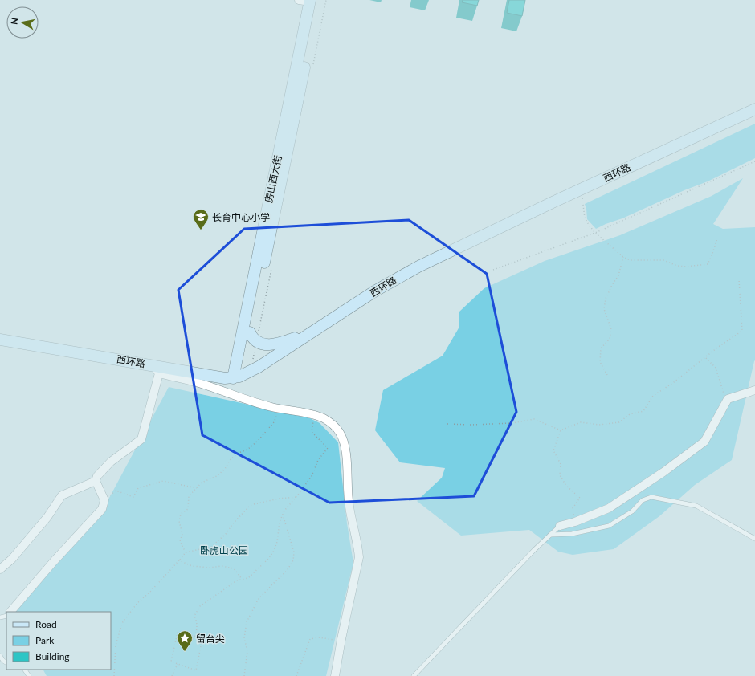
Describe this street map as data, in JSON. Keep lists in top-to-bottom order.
{
  "streets": {
    "main road": ["西环路", "房山西大街"]
  },
  "crossings": [
    ["西环路", "房山西大街"]
  ],
  "parks": ["卧虎山公园"],
  "places": {
    "school or university": ["长育中心小学"],
    "place": ["留台尖"]
  },
  "legend": ["Road", "Park", "Building"],
  "north": "left"
}
